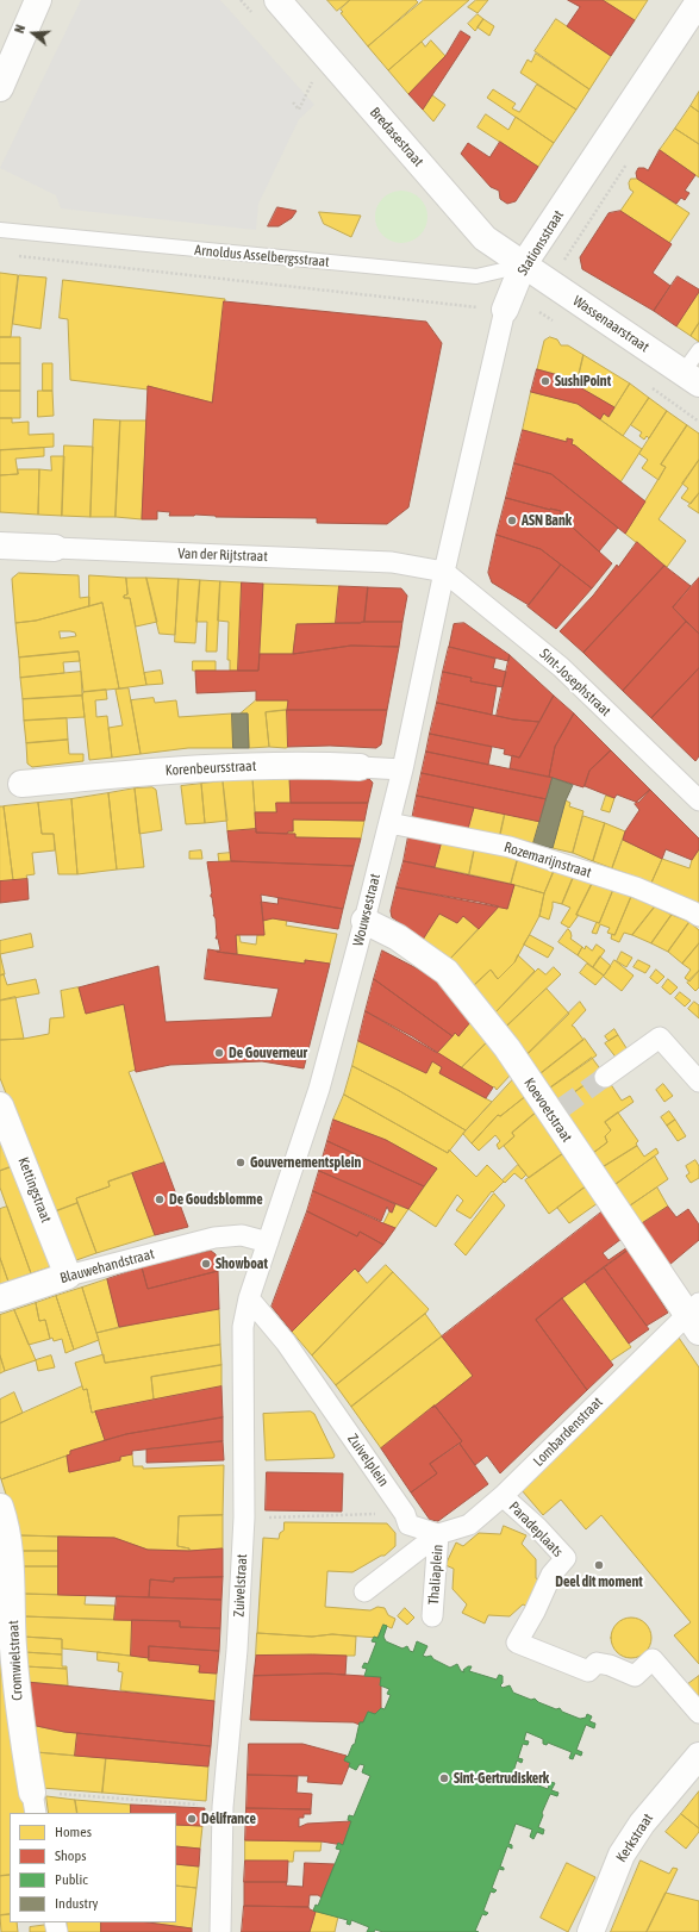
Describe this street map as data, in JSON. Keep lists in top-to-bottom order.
{
  "streets": {
    "street": [
      "Bredasestraat",
      "Stationsstraat",
      "Wassenaarstraat",
      "Van der Rijtstraat",
      "Sint-Josephstraat",
      "Korenbeursstraat",
      "Rozemarijnstraat",
      "Wouwsestraat",
      "Koevoetstraat",
      "Kettingstraat",
      "Blauwehandstraat",
      "Lombardenstraat",
      "Zuivelplein",
      "Paradeplaats",
      "Thaliaplein",
      "Zuivelstraat",
      "Cromwielstraat",
      "Kerkstraat"
    ],
    "lane": ["Arnoldus Asselbergsstraat"]
  },
  "crossings": [
    ["Bredasestraat", "Stationsstraat"],
    ["Bredasestraat", "Arnoldus Asselbergsstraat"],
    ["Bredasestraat", "Wassenaarstraat"],
    ["Stationsstraat", "Arnoldus Asselbergsstraat"],
    ["Stationsstraat", "Wassenaarstraat"],
    ["Stationsstraat", "Van der Rijtstraat"],
    ["Stationsstraat", "Sint-Josephstraat"],
    ["Stationsstraat", "Wouwsestraat"],
    ["Arnoldus Asselbergsstraat", "Wassenaarstraat"],
    ["Van der Rijtstraat", "Sint-Josephstraat"],
    ["Van der Rijtstraat", "Wouwsestraat"],
    ["Sint-Josephstraat", "Wouwsestraat"],
    ["Korenbeursstraat", "Wouwsestraat"],
    ["Rozemarijnstraat", "Wouwsestraat"],
    ["Wouwsestraat", "Koevoetstraat"],
    ["Wouwsestraat", "Blauwehandstraat"],
    ["Wouwsestraat", "Zuivelstraat"],
    ["Koevoetstraat", "Lombardenstraat"],
    ["Kettingstraat", "Blauwehandstraat"],
    ["Blauwehandstraat", "Zuivelstraat"],
    ["Lombardenstraat", "Zuivelplein"],
    ["Lombardenstraat", "Paradeplaats"],
    ["Lombardenstraat", "Thaliaplein"],
    ["Zuivelplein", "Thaliaplein"],
    ["Zuivelplein", "Zuivelstraat"]
  ],
  "places": [
    "SushiPoint",
    "ASN Bank",
    "De Gouverneur",
    "Gouvernementsplein",
    "De Goudsblomme",
    "Showboat",
    "Deel dit moment",
    "Sint-Gertrudiskerk",
    "Délifrance"
  ],
  "legend": [
    "Homes",
    "Shops",
    "Public",
    "Industry"
  ],
  "north": "left"
}
